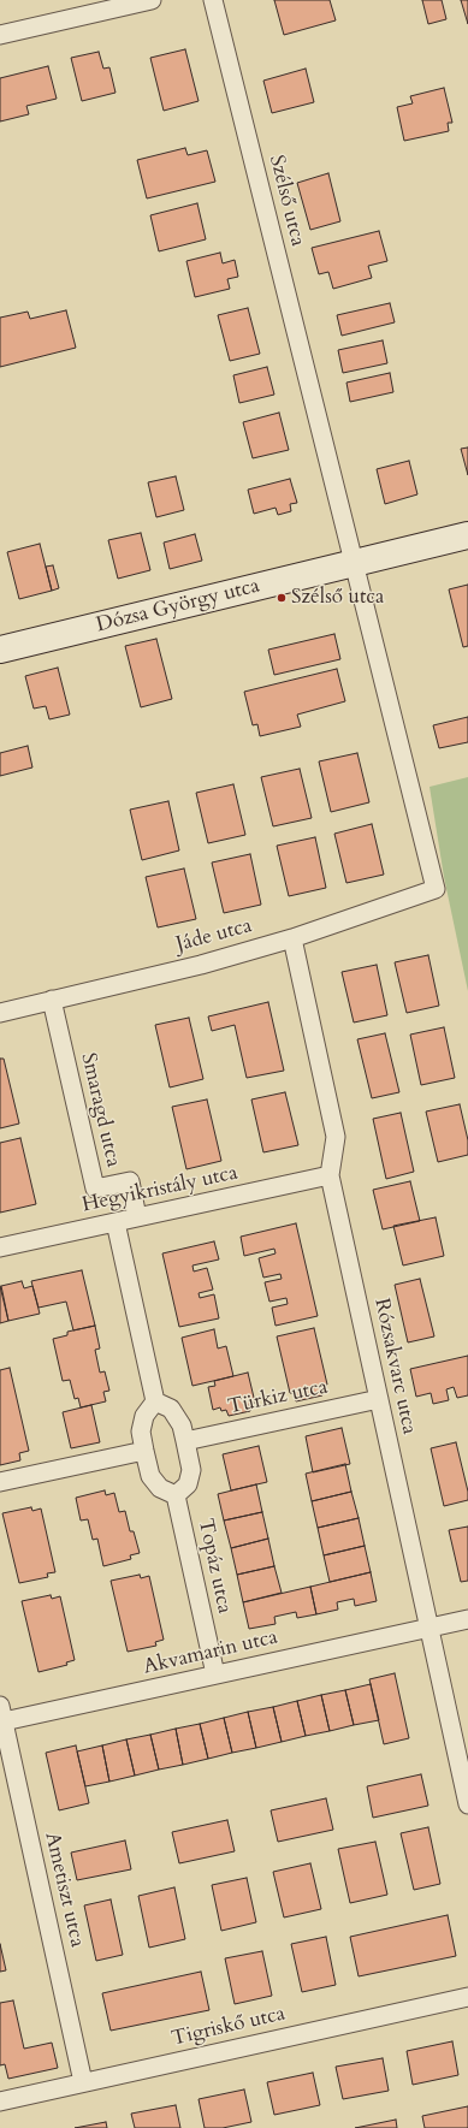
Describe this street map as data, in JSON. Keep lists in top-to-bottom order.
{
  "streets": {
    "street": [
      "Szélső utca",
      "Dózsa György utca",
      "Jáde utca",
      "Smaragd utca",
      "Hegyikristály utca",
      "Rózsakvarc utca",
      "Türkiz utca",
      "Topáz utca",
      "Akvamarin utca",
      "Ametiszt utca",
      "Tigriskő utca"
    ]
  },
  "crossings": [
    ["Szélső utca", "Dózsa György utca"],
    ["Szélső utca", "Jáde utca"],
    ["Jáde utca", "Smaragd utca"],
    ["Jáde utca", "Rózsakvarc utca"],
    ["Smaragd utca", "Hegyikristály utca"],
    ["Hegyikristály utca", "Rózsakvarc utca"],
    ["Rózsakvarc utca", "Türkiz utca"],
    ["Rózsakvarc utca", "Akvamarin utca"],
    ["Topáz utca", "Akvamarin utca"],
    ["Akvamarin utca", "Ametiszt utca"],
    ["Ametiszt utca", "Tigriskő utca"]
  ],
  "places": ["Szélső utca"]
}
